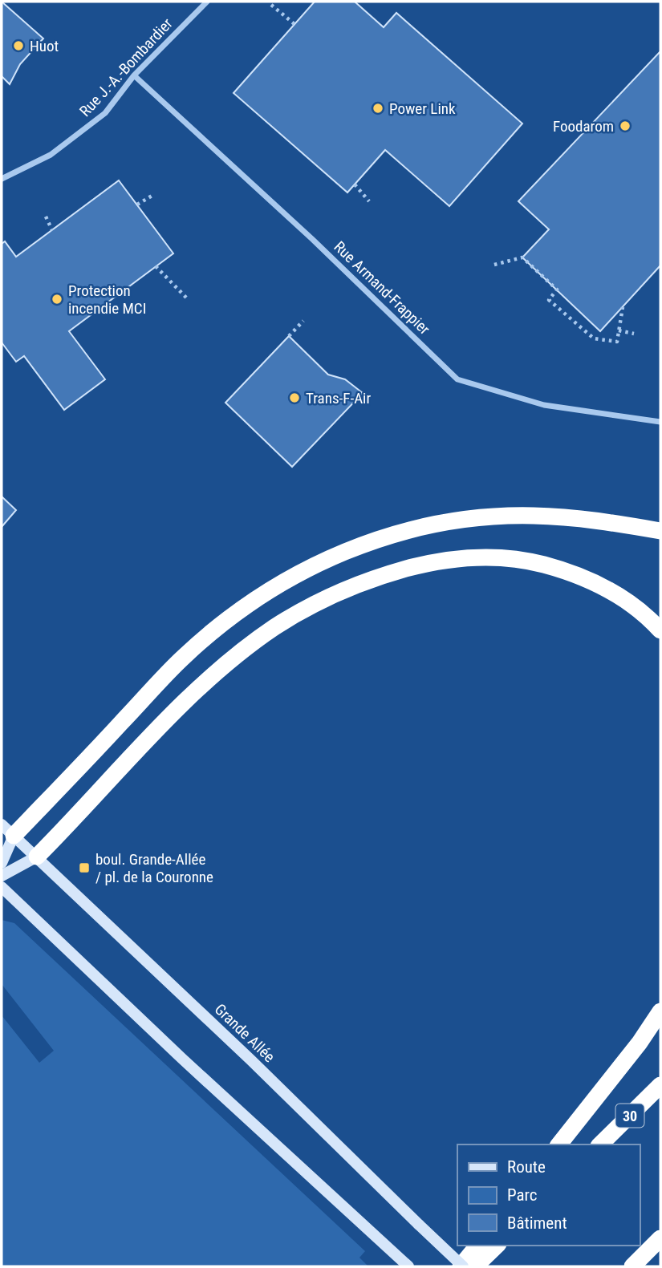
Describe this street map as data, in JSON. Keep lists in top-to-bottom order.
{
  "streets": {
    "highway": ["30"],
    "main road": ["Grande Allée"],
    "street": ["Rue J.-A.-Bombardier", "Rue Armand-Frappier"]
  },
  "crossings": [
    ["Rue J.-A.-Bombardier", "Rue Armand-Frappier"]
  ],
  "places": {
    "other": [
      "Huot",
      "Power Link",
      "Foodarom",
      "Protection incendie MCI",
      "Trans-F-Air"
    ],
    "transit": ["boul. Grande-Allée / pl. de la Couronne"]
  },
  "legend": ["Route", "Parc", "Bâtiment"]
}
